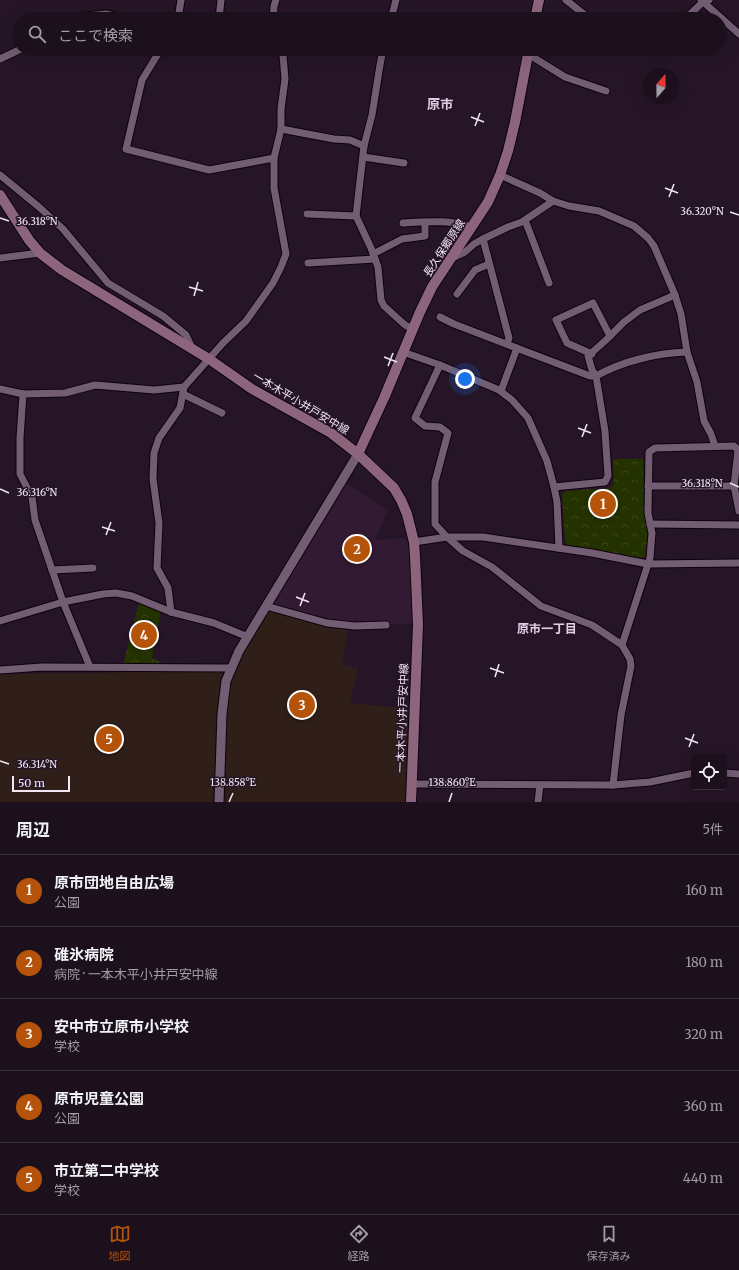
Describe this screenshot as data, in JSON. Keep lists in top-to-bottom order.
{
  "streets": {
    "main road": ["長久保郷原線", "一本木平小井戸安中線"]
  },
  "crossings": [
    ["長久保郷原線", "一本木平小井戸安中線"]
  ],
  "districts": ["原市", "原市一丁目"],
  "scale_bar": "50 m",
  "north": "top",
  "page": {
    "search": "ここで検索",
    "pins": [
      "1",
      "2",
      "4",
      "3",
      "5"
    ],
    "scale": "50 m",
    "heading": ["周辺", "5件"],
    "list": [
      {
        "mark": "1",
        "name": "原市団地自由広場",
        "note": "公園",
        "value": "160 m"
      },
      {
        "mark": "2",
        "name": "碓氷病院",
        "note": "病院 · 一本木平小井戸安中線",
        "value": "180 m"
      },
      {
        "mark": "3",
        "name": "安中市立原市小学校",
        "note": "学校",
        "value": "320 m"
      },
      {
        "mark": "4",
        "name": "原市児童公園",
        "note": "公園",
        "value": "360 m"
      },
      {
        "mark": "5",
        "name": "市立第二中学校",
        "note": "学校",
        "value": "440 m"
      }
    ],
    "nav": ["地図", "経路", "保存済み"]
  },
  "coordinates": [
    "36.320°N",
    "36.318°N",
    "36.316°N",
    "36.314°N",
    "138.858°E",
    "138.860°E"
  ]
}
